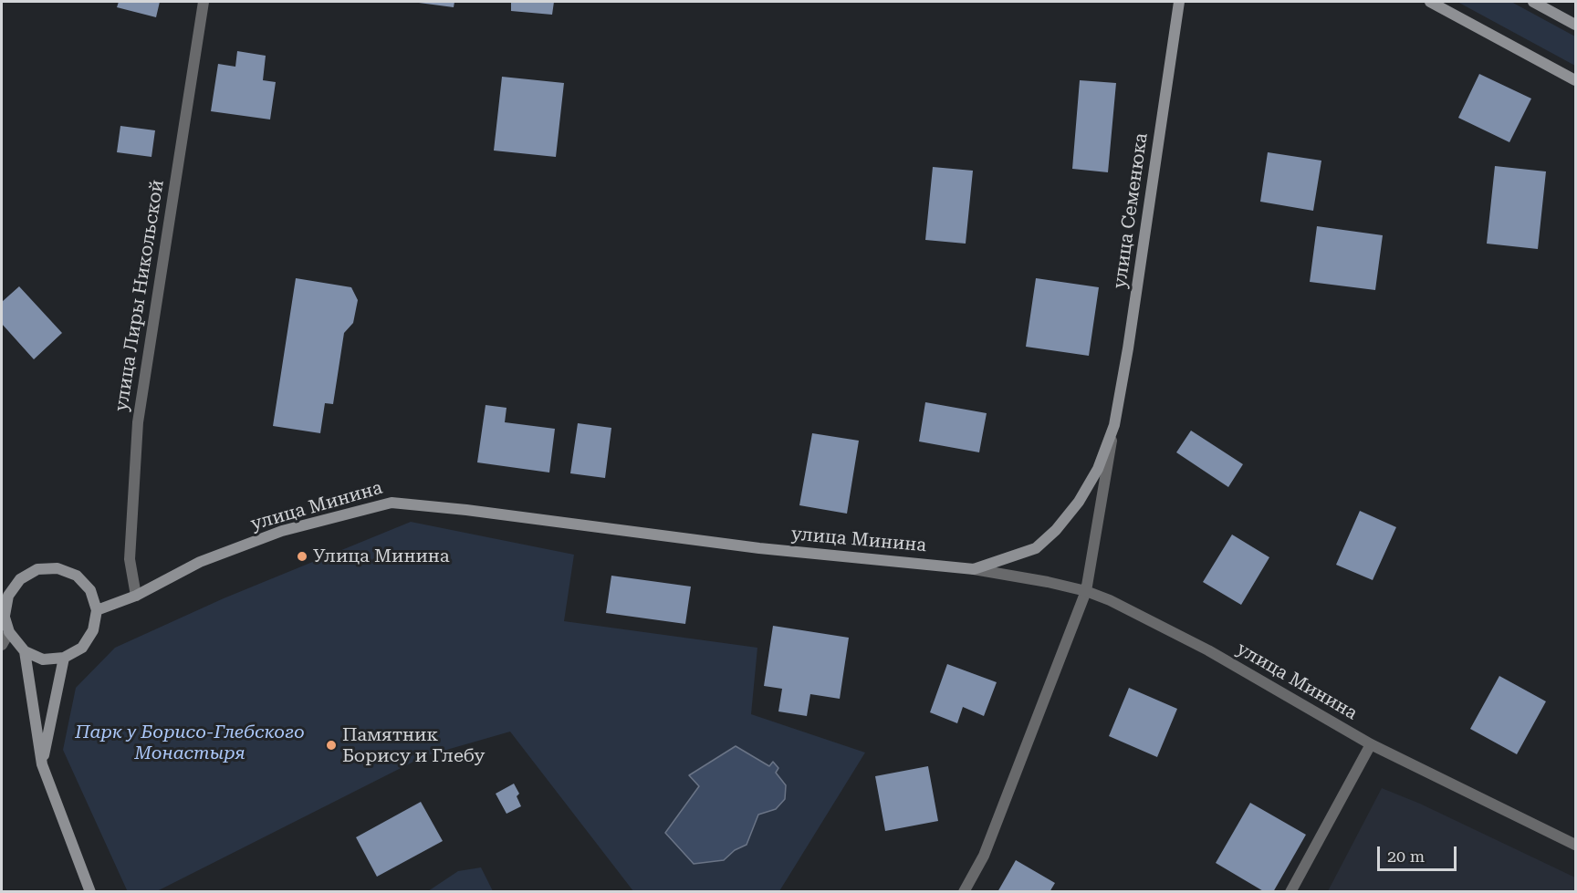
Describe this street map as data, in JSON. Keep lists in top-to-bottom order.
{
  "streets": {
    "main road": ["улица Семенюка", "улица Минина"],
    "street": ["улица Лиры Никольской"]
  },
  "crossings": [
    ["улица Семенюка", "улица Минина"],
    ["улица Лиры Никольской", "улица Минина"]
  ],
  "parks": ["Парк у Борисо-Глебского Монастыря"],
  "places": ["Улица Минина", "Памятник Борису и Глебу"],
  "scale_bar": "20 m"
}
